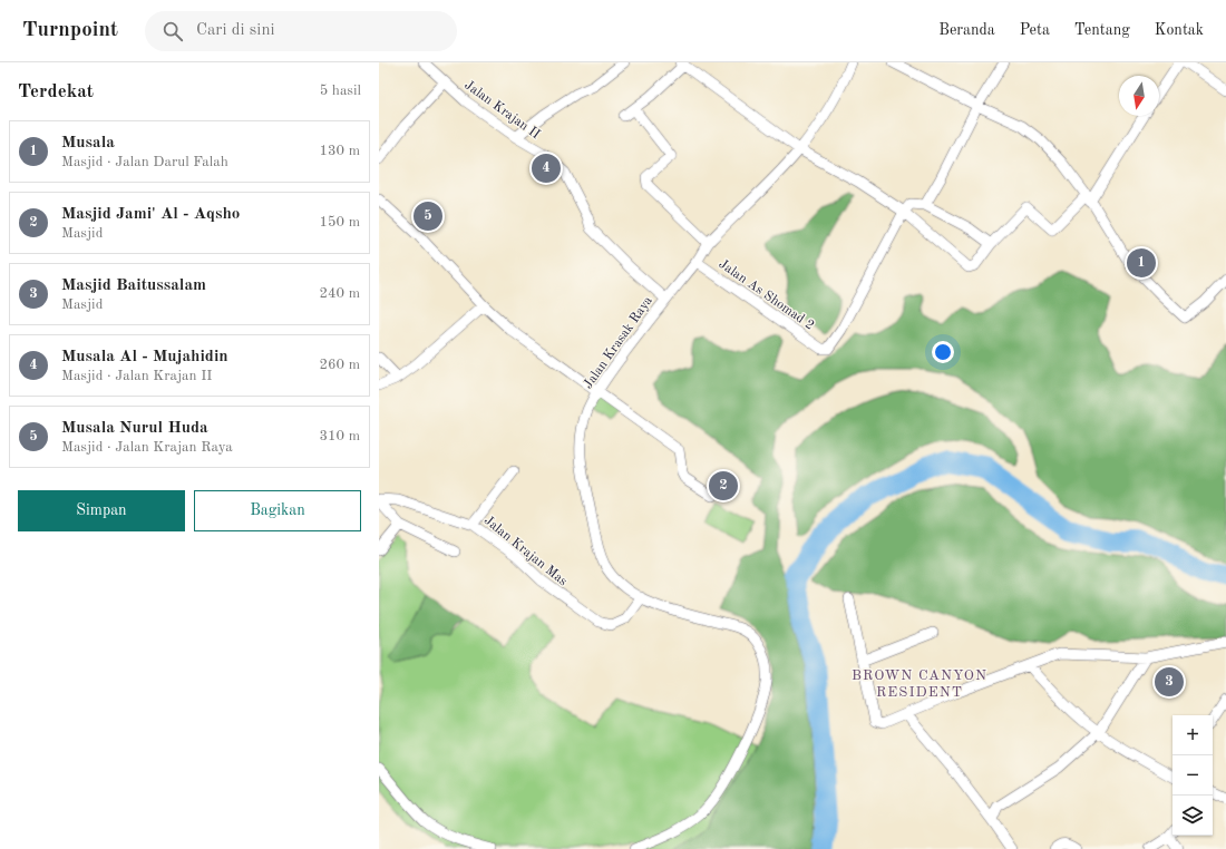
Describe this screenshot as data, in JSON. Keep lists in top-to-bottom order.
{
  "streets": {
    "street": [
      "Jalan Krajan II",
      "Jalan As Shomad 2",
      "Jalan Krasak Raya",
      "Jalan Krajan Mas"
    ]
  },
  "crossings": [
    ["Jalan Krajan II", "Jalan Krasak Raya"],
    ["Jalan As Shomad 2", "Jalan Krasak Raya"],
    ["Jalan Krasak Raya", "Jalan Krajan Mas"]
  ],
  "districts": ["BROWN CANYON RESIDENT"],
  "north": "bottom",
  "page": {
    "header": "Turnpoint",
    "search": "Cari di sini",
    "nav": [
      "Beranda",
      "Peta",
      "Tentang",
      "Kontak"
    ],
    "heading": ["Terdekat", "5 hasil"],
    "list": [
      {
        "mark": "1",
        "name": "Musala",
        "note": "Masjid · Jalan Darul Falah",
        "value": "130 m"
      },
      {
        "mark": "2",
        "name": "Masjid Jami' Al - Aqsho",
        "note": "Masjid",
        "value": "150 m"
      },
      {
        "mark": "3",
        "name": "Masjid Baitussalam",
        "note": "Masjid",
        "value": "240 m"
      },
      {
        "mark": "4",
        "name": "Musala Al - Mujahidin",
        "note": "Masjid · Jalan Krajan II",
        "value": "260 m"
      },
      {
        "mark": "5",
        "name": "Musala Nurul Huda",
        "note": "Masjid · Jalan Krajan Raya",
        "value": "310 m"
      }
    ],
    "pins": [
      "4",
      "5",
      "1",
      "2",
      "3"
    ],
    "buttons": ["Simpan", "Bagikan"],
    "map_buttons": ["+", "−"]
  }
}
